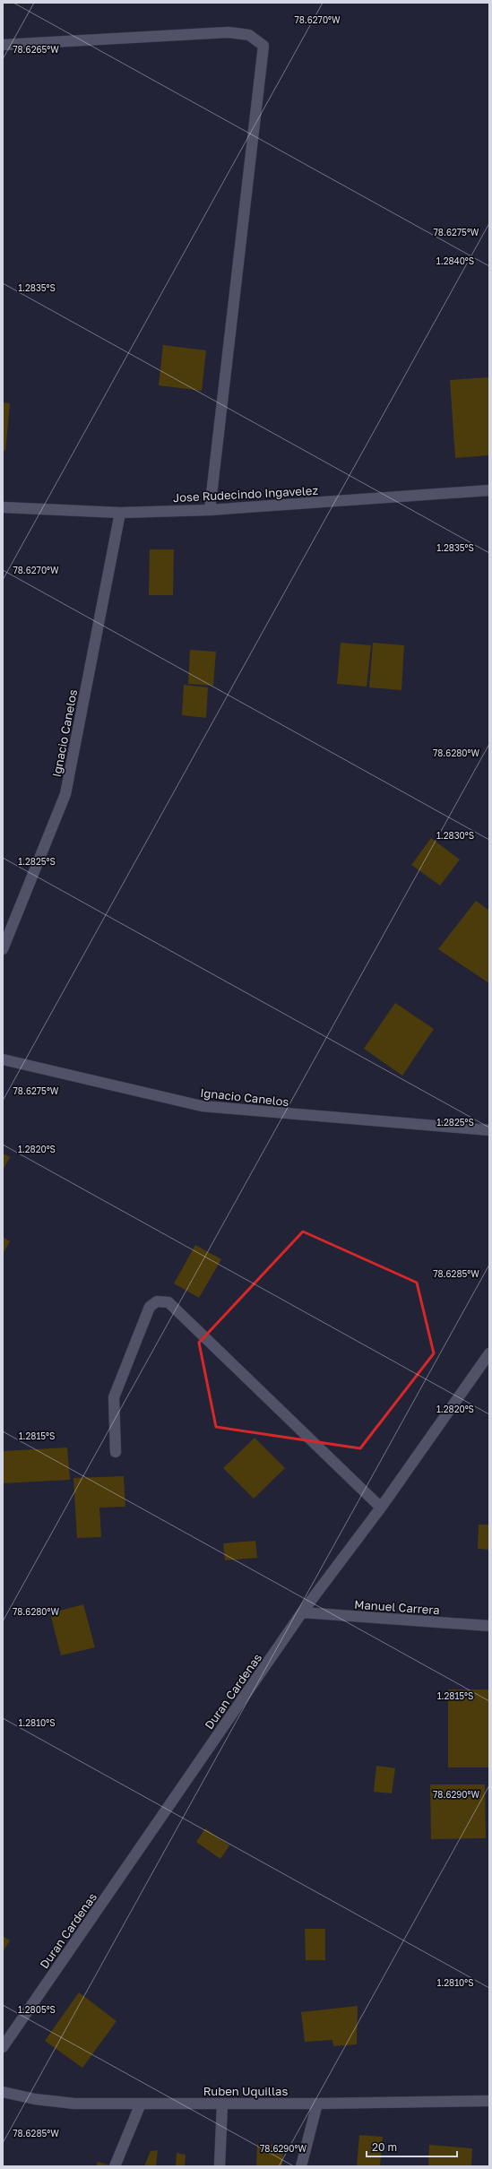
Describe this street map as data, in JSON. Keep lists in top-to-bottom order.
{
  "streets": {
    "street": [
      "Jose Rudecindo Ingavelez",
      "Ignacio Canelos",
      "Manuel Carrera",
      "Duran Cardenas",
      "Ruben Uquillas"
    ]
  },
  "crossings": [
    ["Jose Rudecindo Ingavelez", "Ignacio Canelos"],
    ["Manuel Carrera", "Duran Cardenas"]
  ],
  "scale_bar": "20 m",
  "coordinates": [
    "78.6270°W",
    "78.6265°W",
    "78.6275°W",
    "1.2840°S",
    "1.2835°S",
    "78.6280°W",
    "1.2830°S",
    "1.2825°S",
    "1.2820°S",
    "78.6285°W",
    "1.2815°S",
    "1.2810°S",
    "78.6290°W",
    "1.2805°S"
  ]
}
